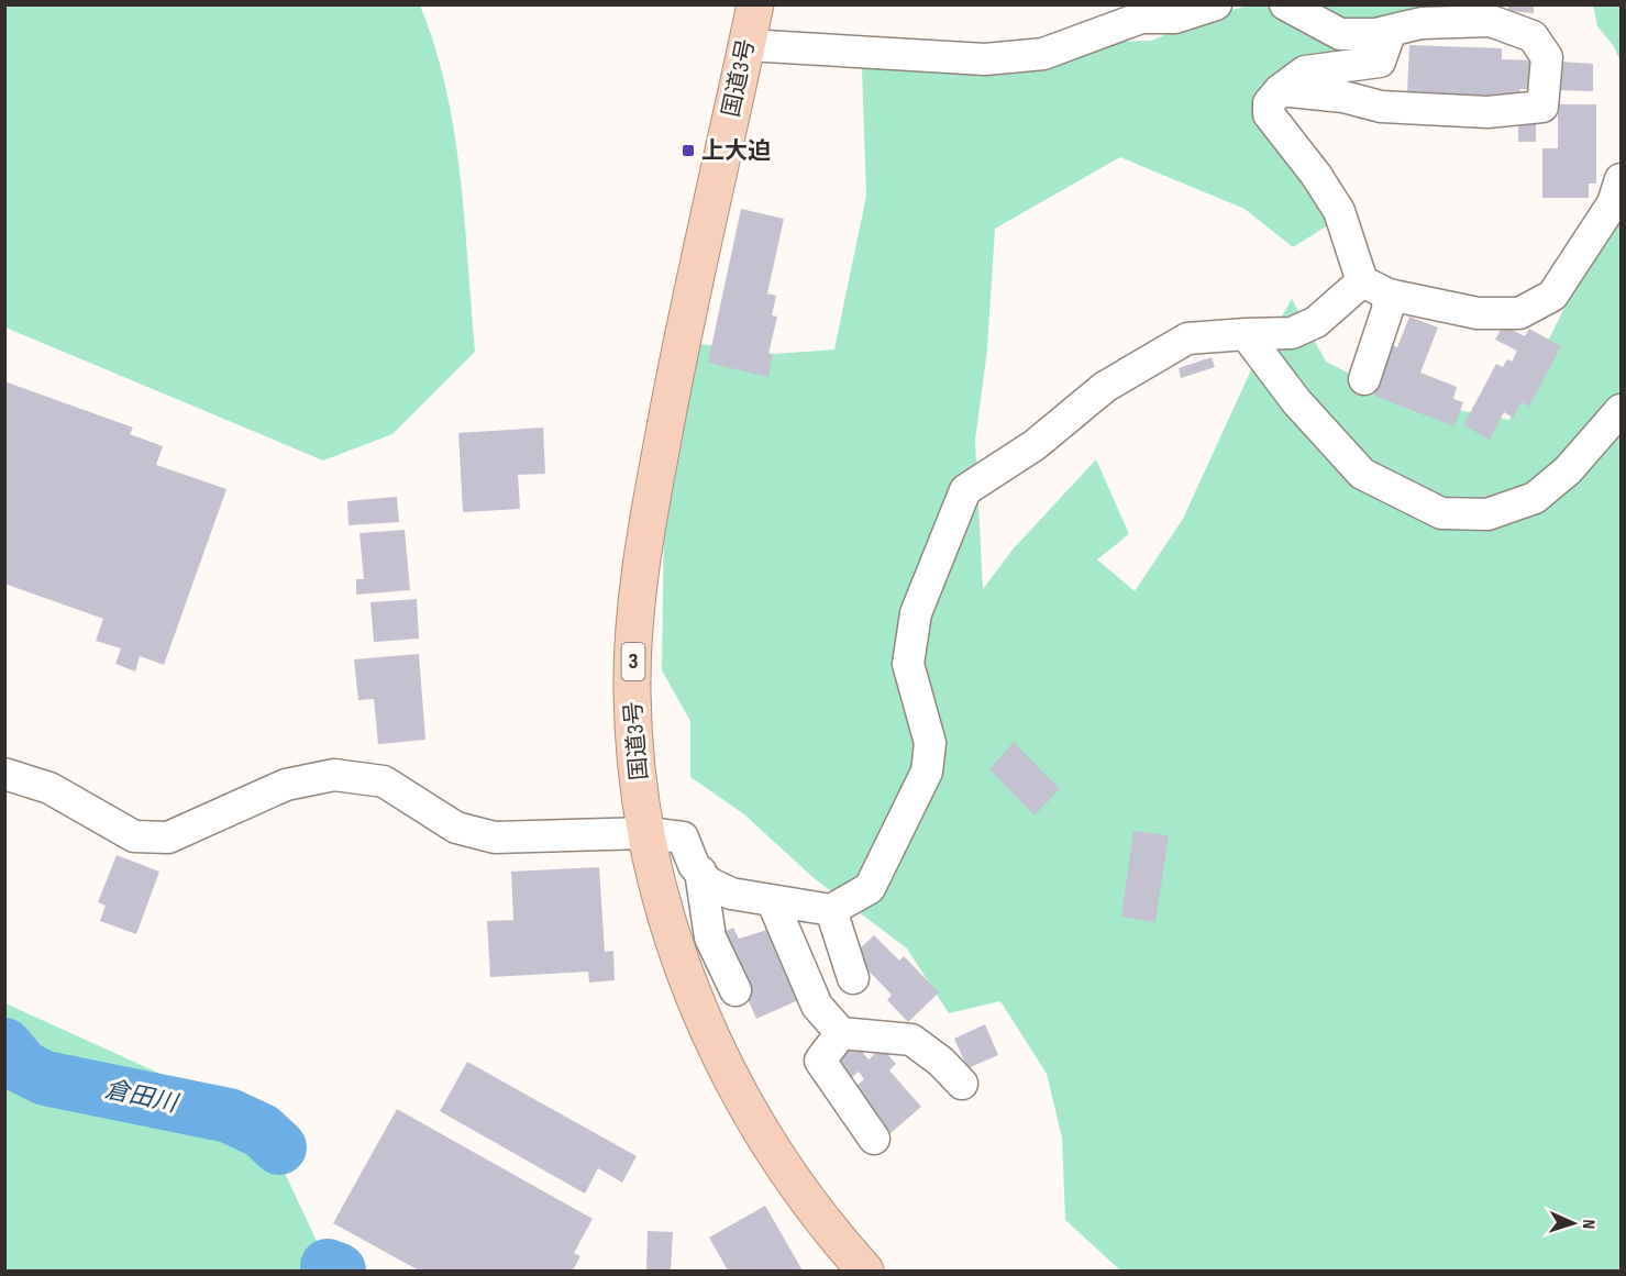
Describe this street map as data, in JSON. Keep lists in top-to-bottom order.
{
  "streets": {
    "highway": ["国道3号", "3"]
  },
  "water": ["倉田川"],
  "places": {
    "transit": ["上大迫"]
  },
  "north": "right"
}
